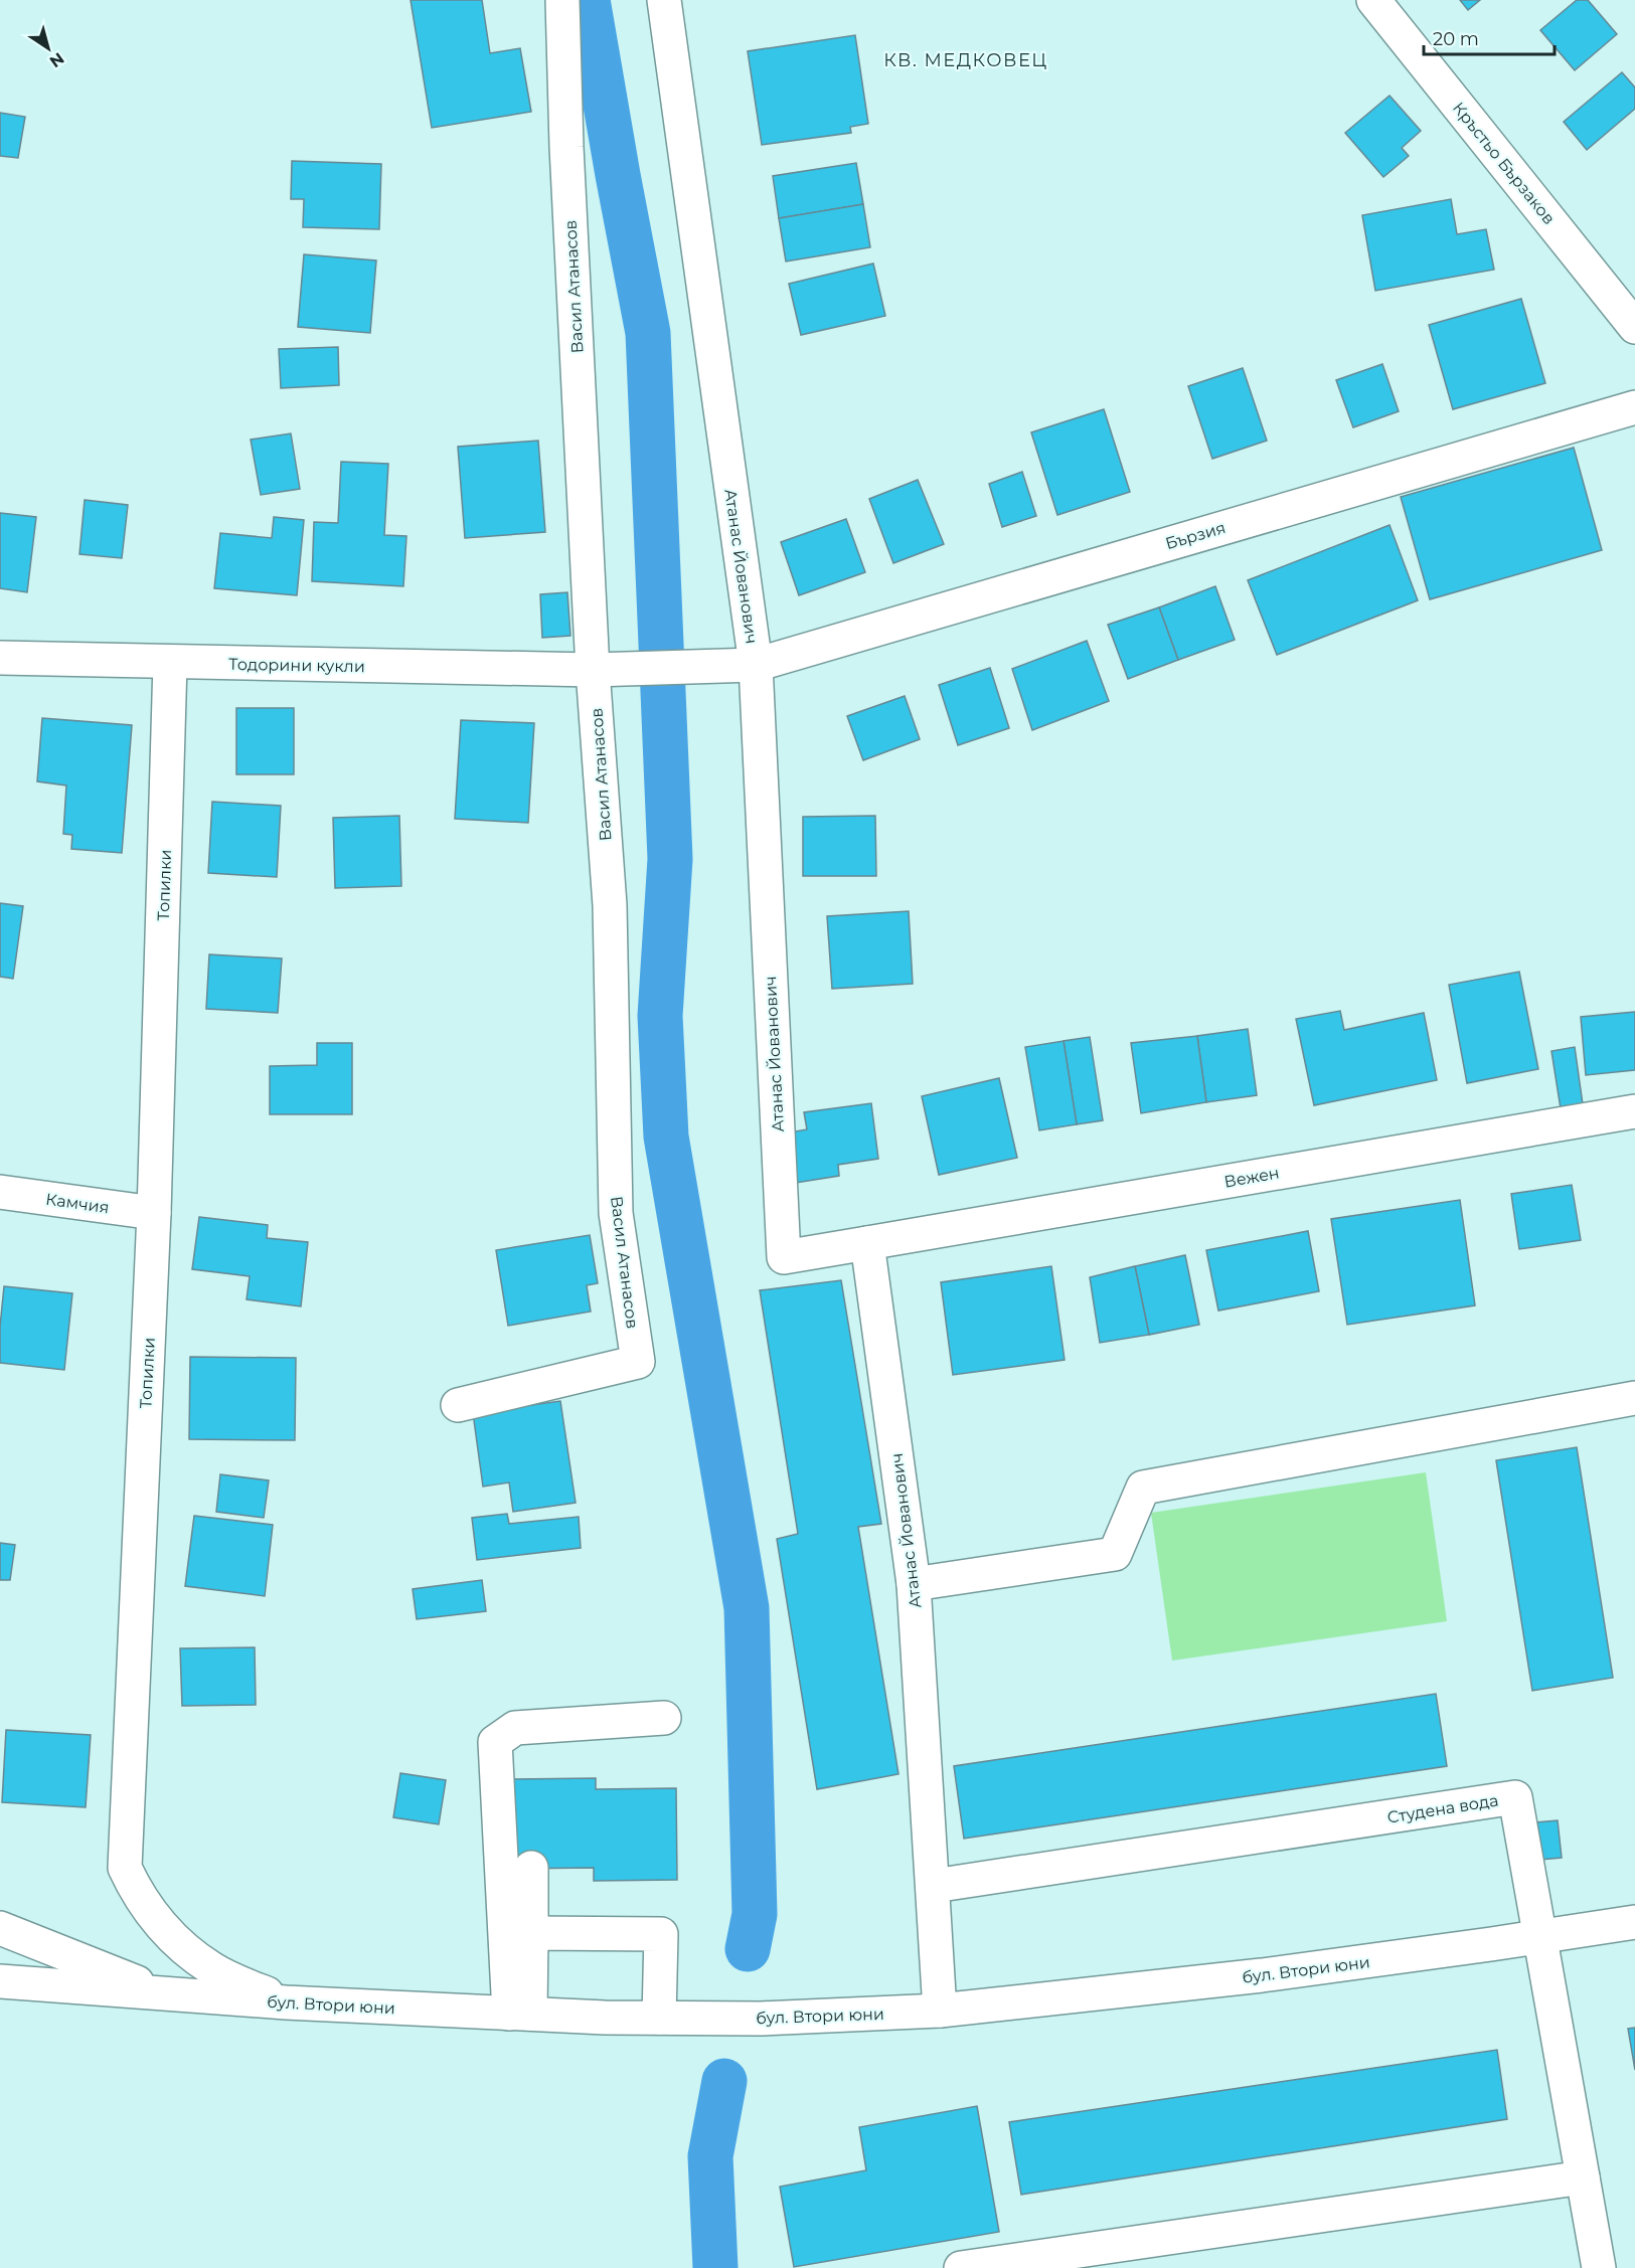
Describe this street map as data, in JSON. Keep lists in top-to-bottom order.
{
  "streets": {
    "street": [
      "Кръстьо Бързаков",
      "Васил Атанасов",
      "Бързия",
      "Атанас Йованович",
      "Тодорини кукли",
      "Топилки",
      "Вежен",
      "Камчия",
      "Студена вода",
      "бул. Втори юни"
    ]
  },
  "crossings": [
    ["Васил Атанасов", "Бързия"],
    ["Васил Атанасов", "Тодорини кукли"],
    ["Бързия", "Атанас Йованович"],
    ["Бързия", "Тодорини кукли"],
    ["Атанас Йованович", "Вежен"],
    ["Атанас Йованович", "Студена вода"],
    ["Атанас Йованович", "бул. Втори юни"],
    ["Тодорини кукли", "Топилки"],
    ["Топилки", "Камчия"],
    ["Топилки", "бул. Втори юни"],
    ["Студена вода", "бул. Втори юни"]
  ],
  "districts": ["КВ. МЕДКОВЕЦ"],
  "scale_bar": "20 m",
  "north": "bottom right"
}
